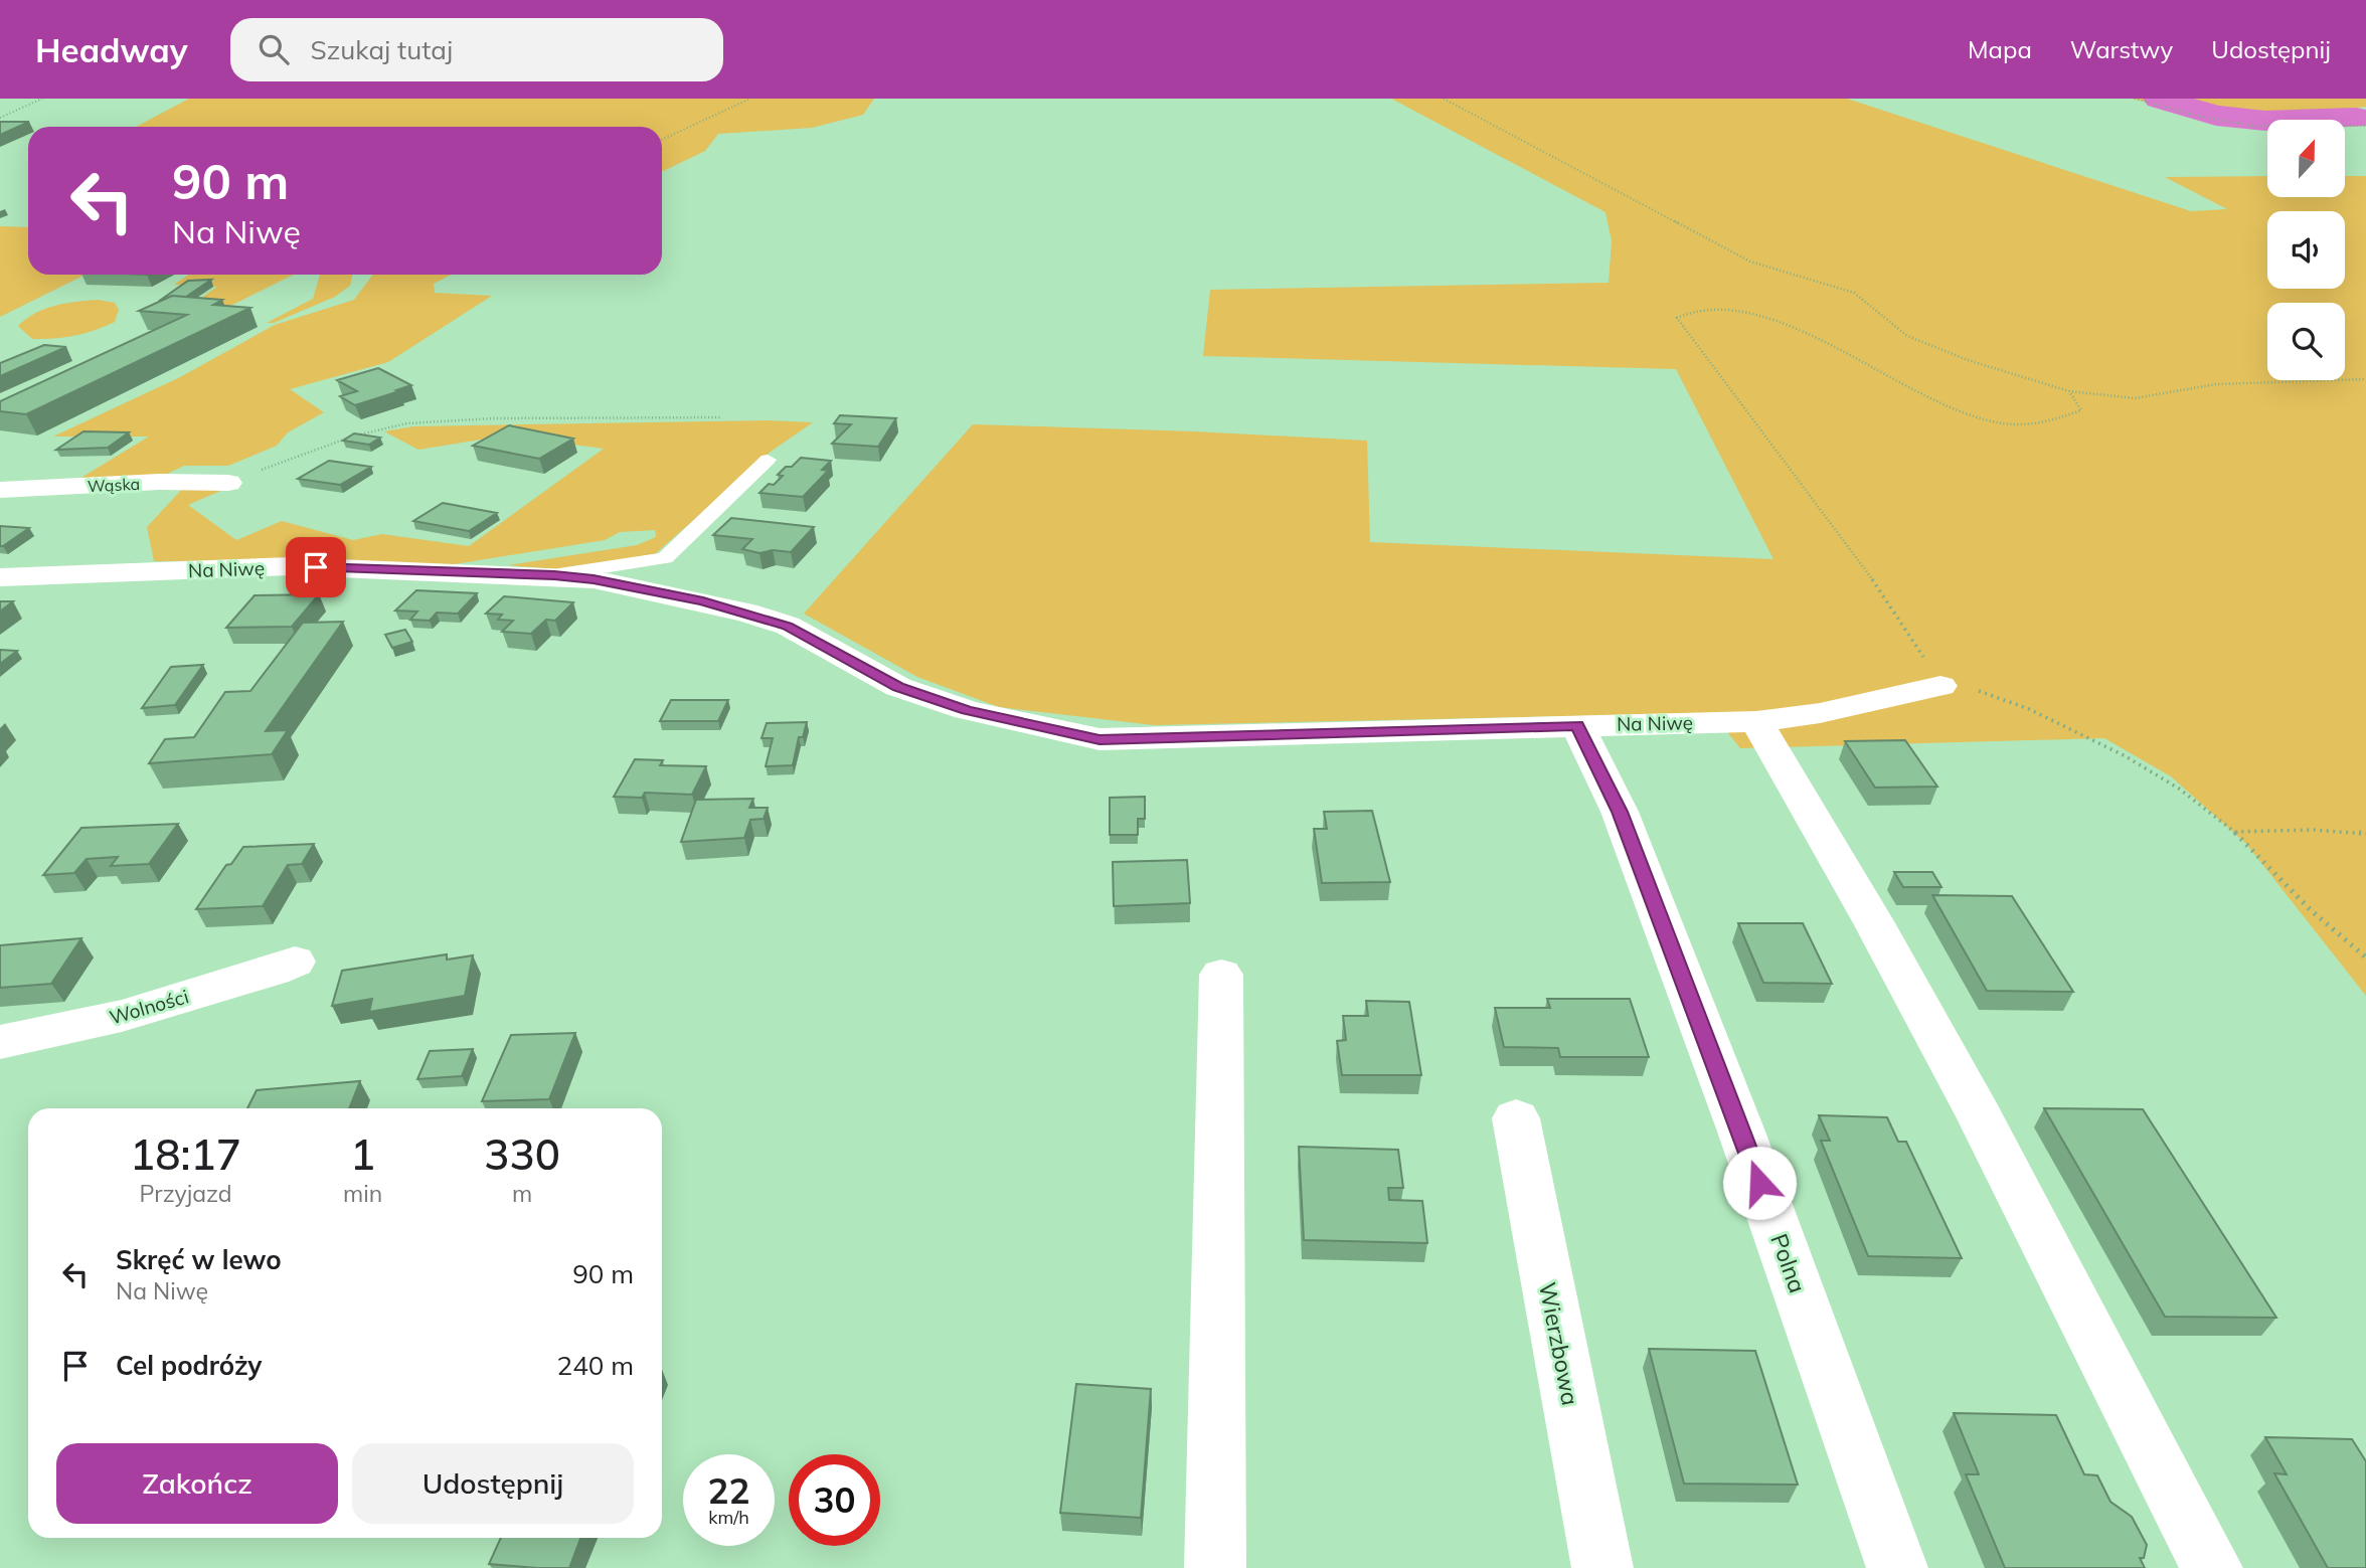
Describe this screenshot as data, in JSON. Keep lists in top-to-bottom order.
{
  "streets": {
    "street": [
      "Wąska",
      "Na Niwę",
      "Wolności",
      "Polna",
      "Wierzbowa"
    ]
  },
  "crossings": [
    ["Na Niwę", "Polna"]
  ],
  "north": "top",
  "page": {
    "header": "Headway",
    "search": "Szukaj tutaj",
    "nav": ["Mapa", "Warstwy", "Udostępnij"],
    "turn": ["90 m", "Na Niwę"],
    "eta": [
      "18:17",
      "Przyjazd",
      "1",
      "min",
      "330",
      "m"
    ],
    "list": [
      {
        "name": "Skręć w lewo",
        "note": "Na Niwę",
        "value": "90 m"
      },
      {
        "name": "Cel podróży",
        "value": "240 m"
      }
    ],
    "buttons": ["Zakończ", "Udostępnij"],
    "speed": "22 km/h",
    "limit": "30"
  }
}
